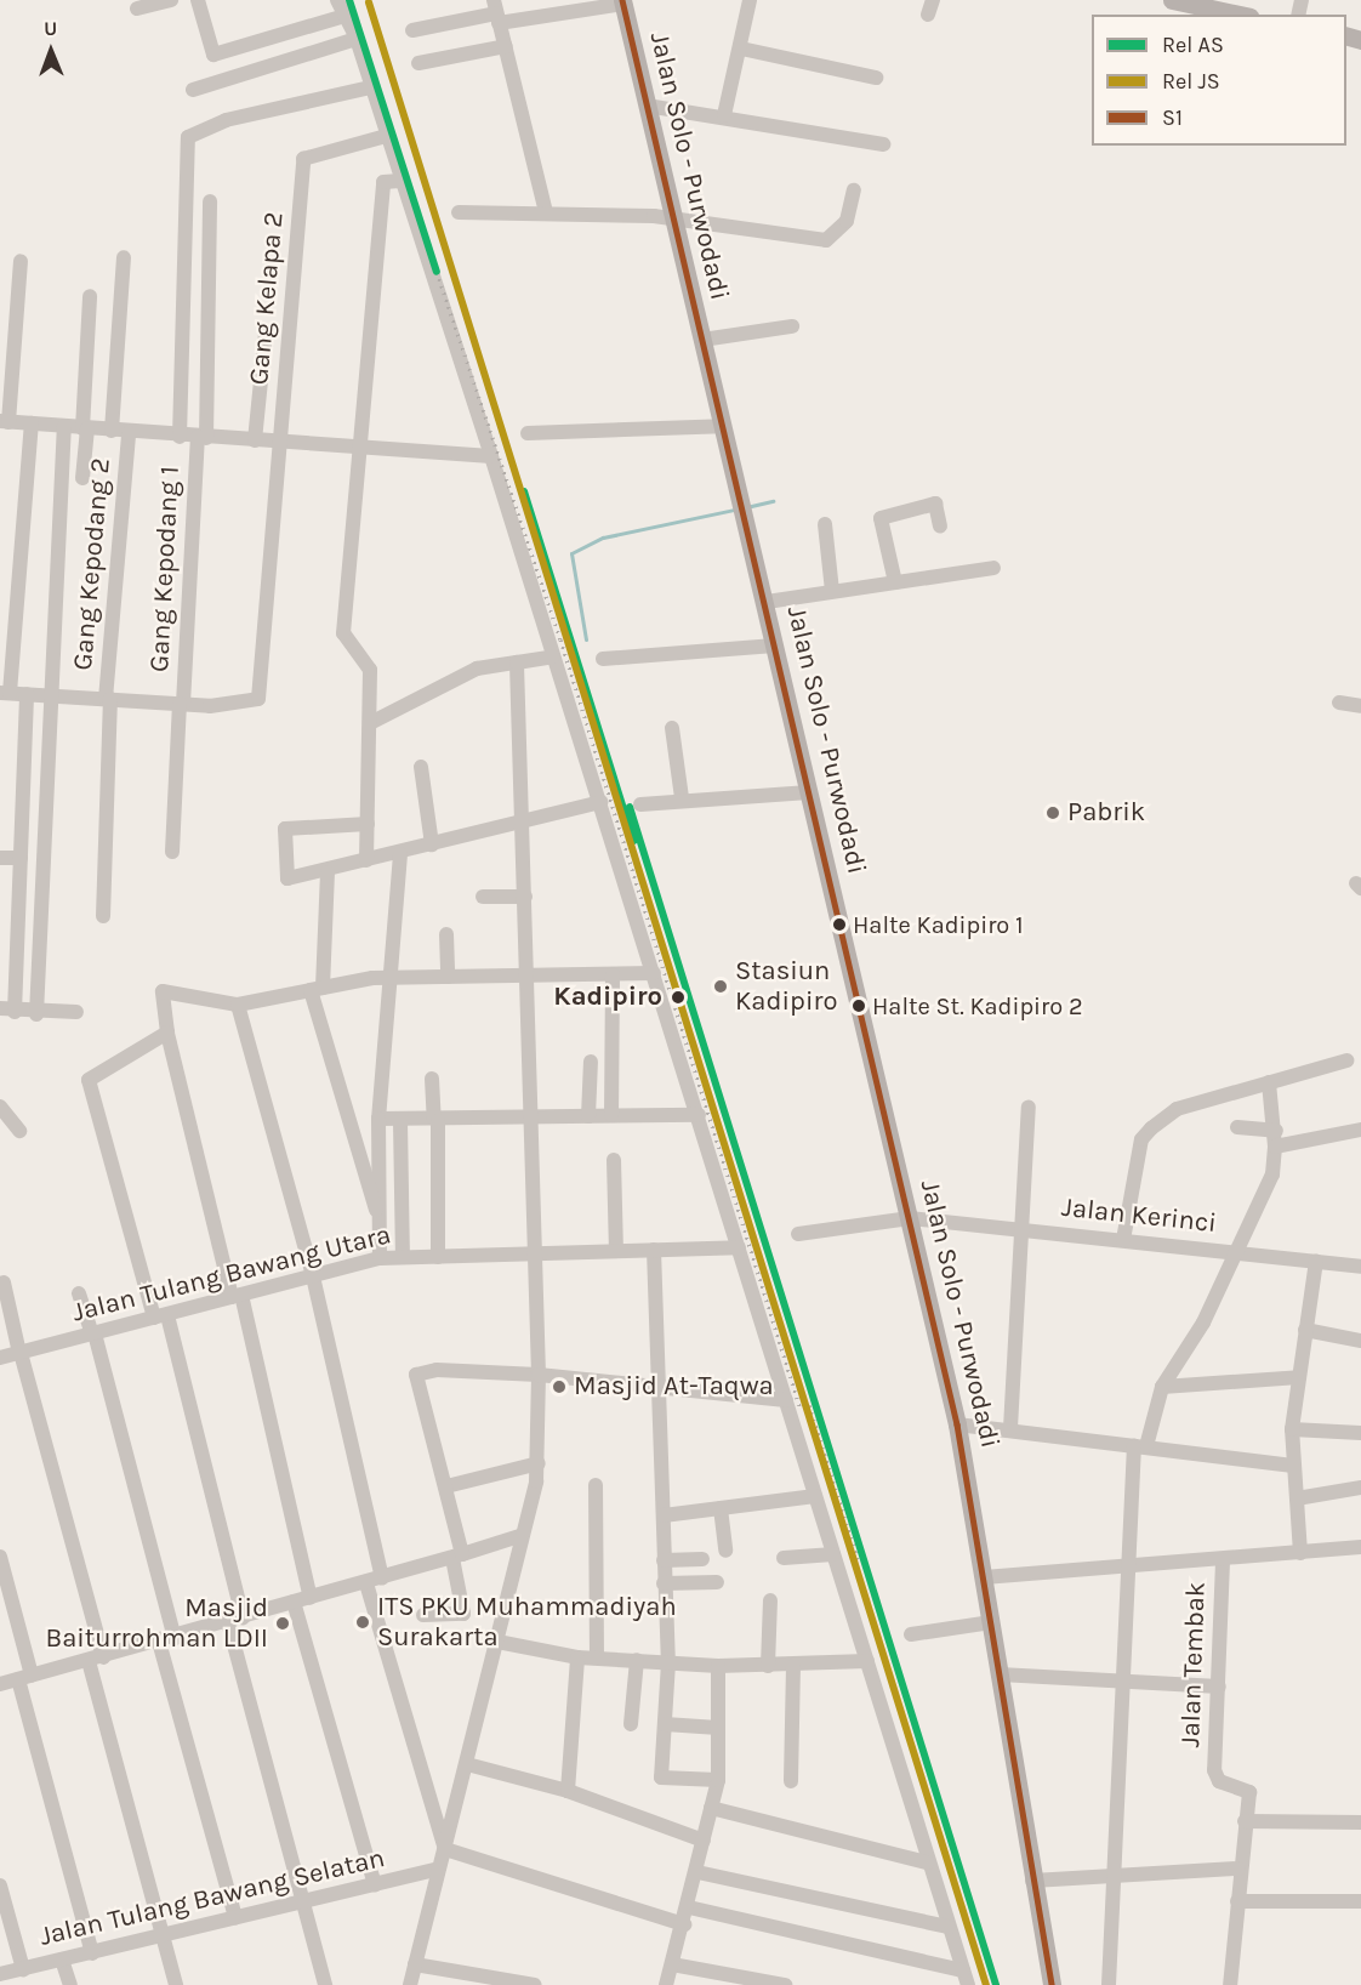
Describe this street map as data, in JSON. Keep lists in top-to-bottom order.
{
  "streets": {
    "main road": ["Jalan Solo - Purwodadi"],
    "street": [
      "Gang Kelapa 2",
      "Gang Kepodang 2",
      "Gang Kepodang 1",
      "Jalan Kerinci",
      "Jalan Tulang Bawang Utara",
      "Jalan Tembak",
      "Jalan Tulang Bawang Selatan"
    ]
  },
  "crossings": [
    ["Jalan Solo - Purwodadi", "Jalan Kerinci"],
    ["Gang Kelapa 2", "Gang Kepodang 1"]
  ],
  "places": [
    "Pabrik",
    "Halte Kadipiro 1",
    "Stasiun Kadipiro",
    "Kadipiro",
    "Halte St. Kadipiro 2",
    "Masjid At-Taqwa",
    "ITS PKU Muhammadiyah Surakarta",
    "Masjid Baiturrohman LDII"
  ],
  "lines": ["rail line AS", "transit line S1", "rail line JS"],
  "legend": ["Rel AS", "Rel JS", "S1"],
  "north": "top"
}
